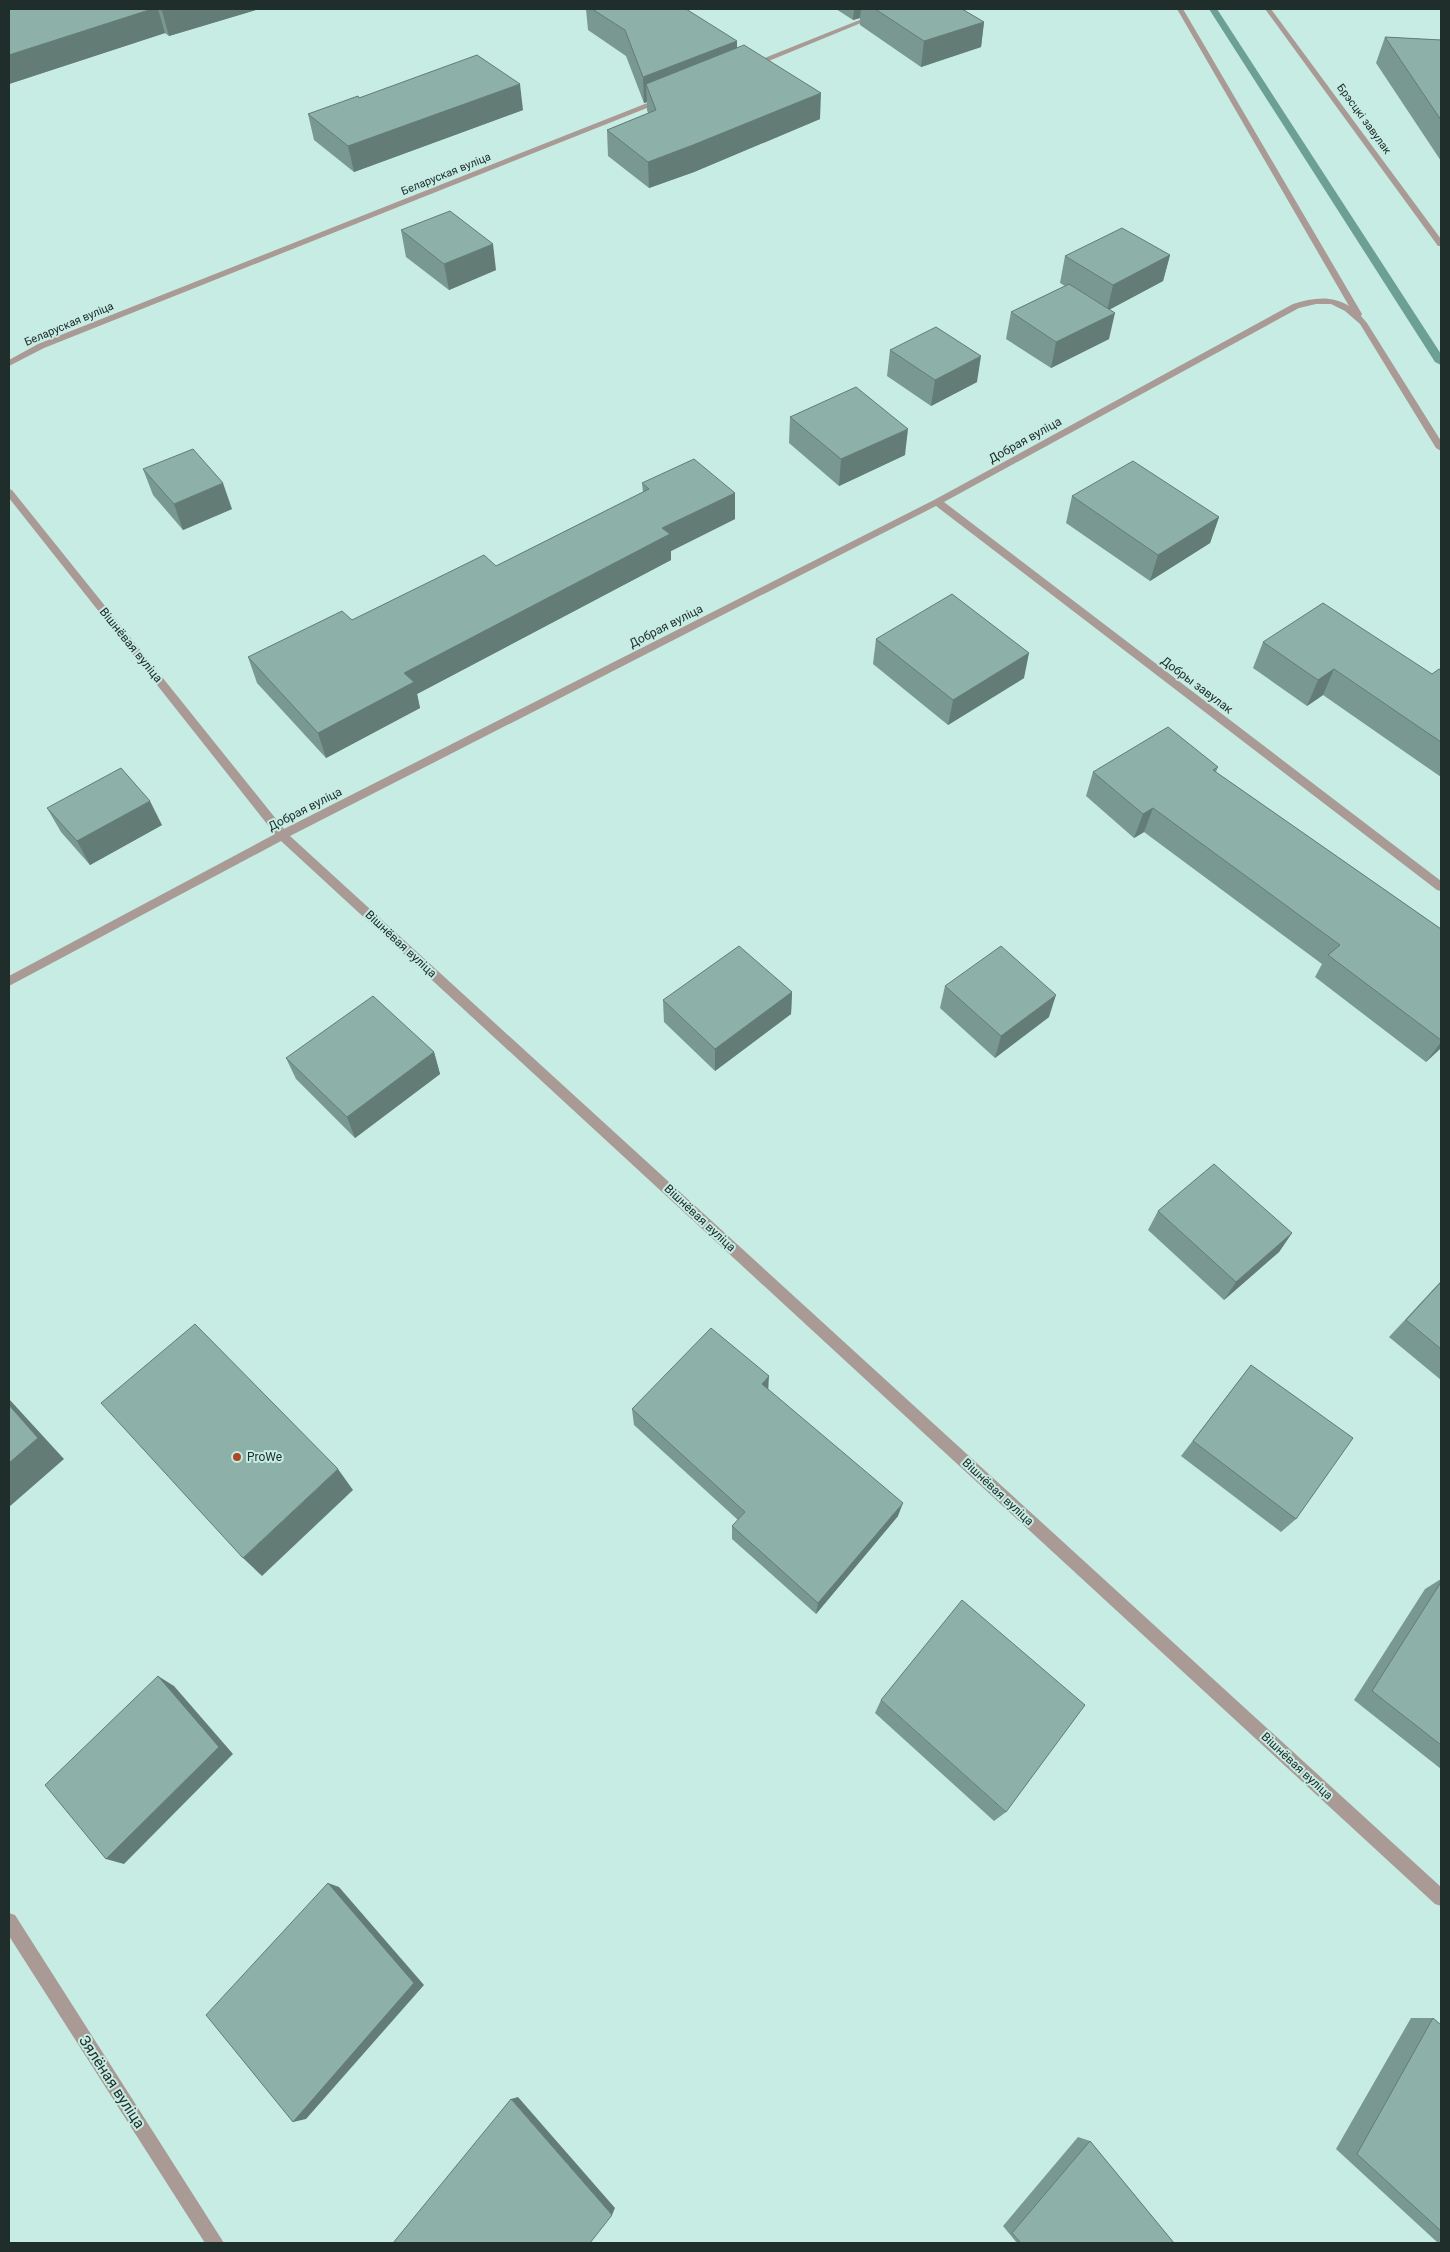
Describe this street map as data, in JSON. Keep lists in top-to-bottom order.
{
  "streets": {
    "street": [
      "Брэсцкі завулак",
      "Беларуская вуліца",
      "Добрая вуліца",
      "Вішнёвая вуліца",
      "Добры завулак",
      "Зялёная вуліца"
    ]
  },
  "crossings": [
    ["Добрая вуліца", "Вішнёвая вуліца"],
    ["Добрая вуліца", "Добры завулак"]
  ],
  "places": ["ProWe"]
}
